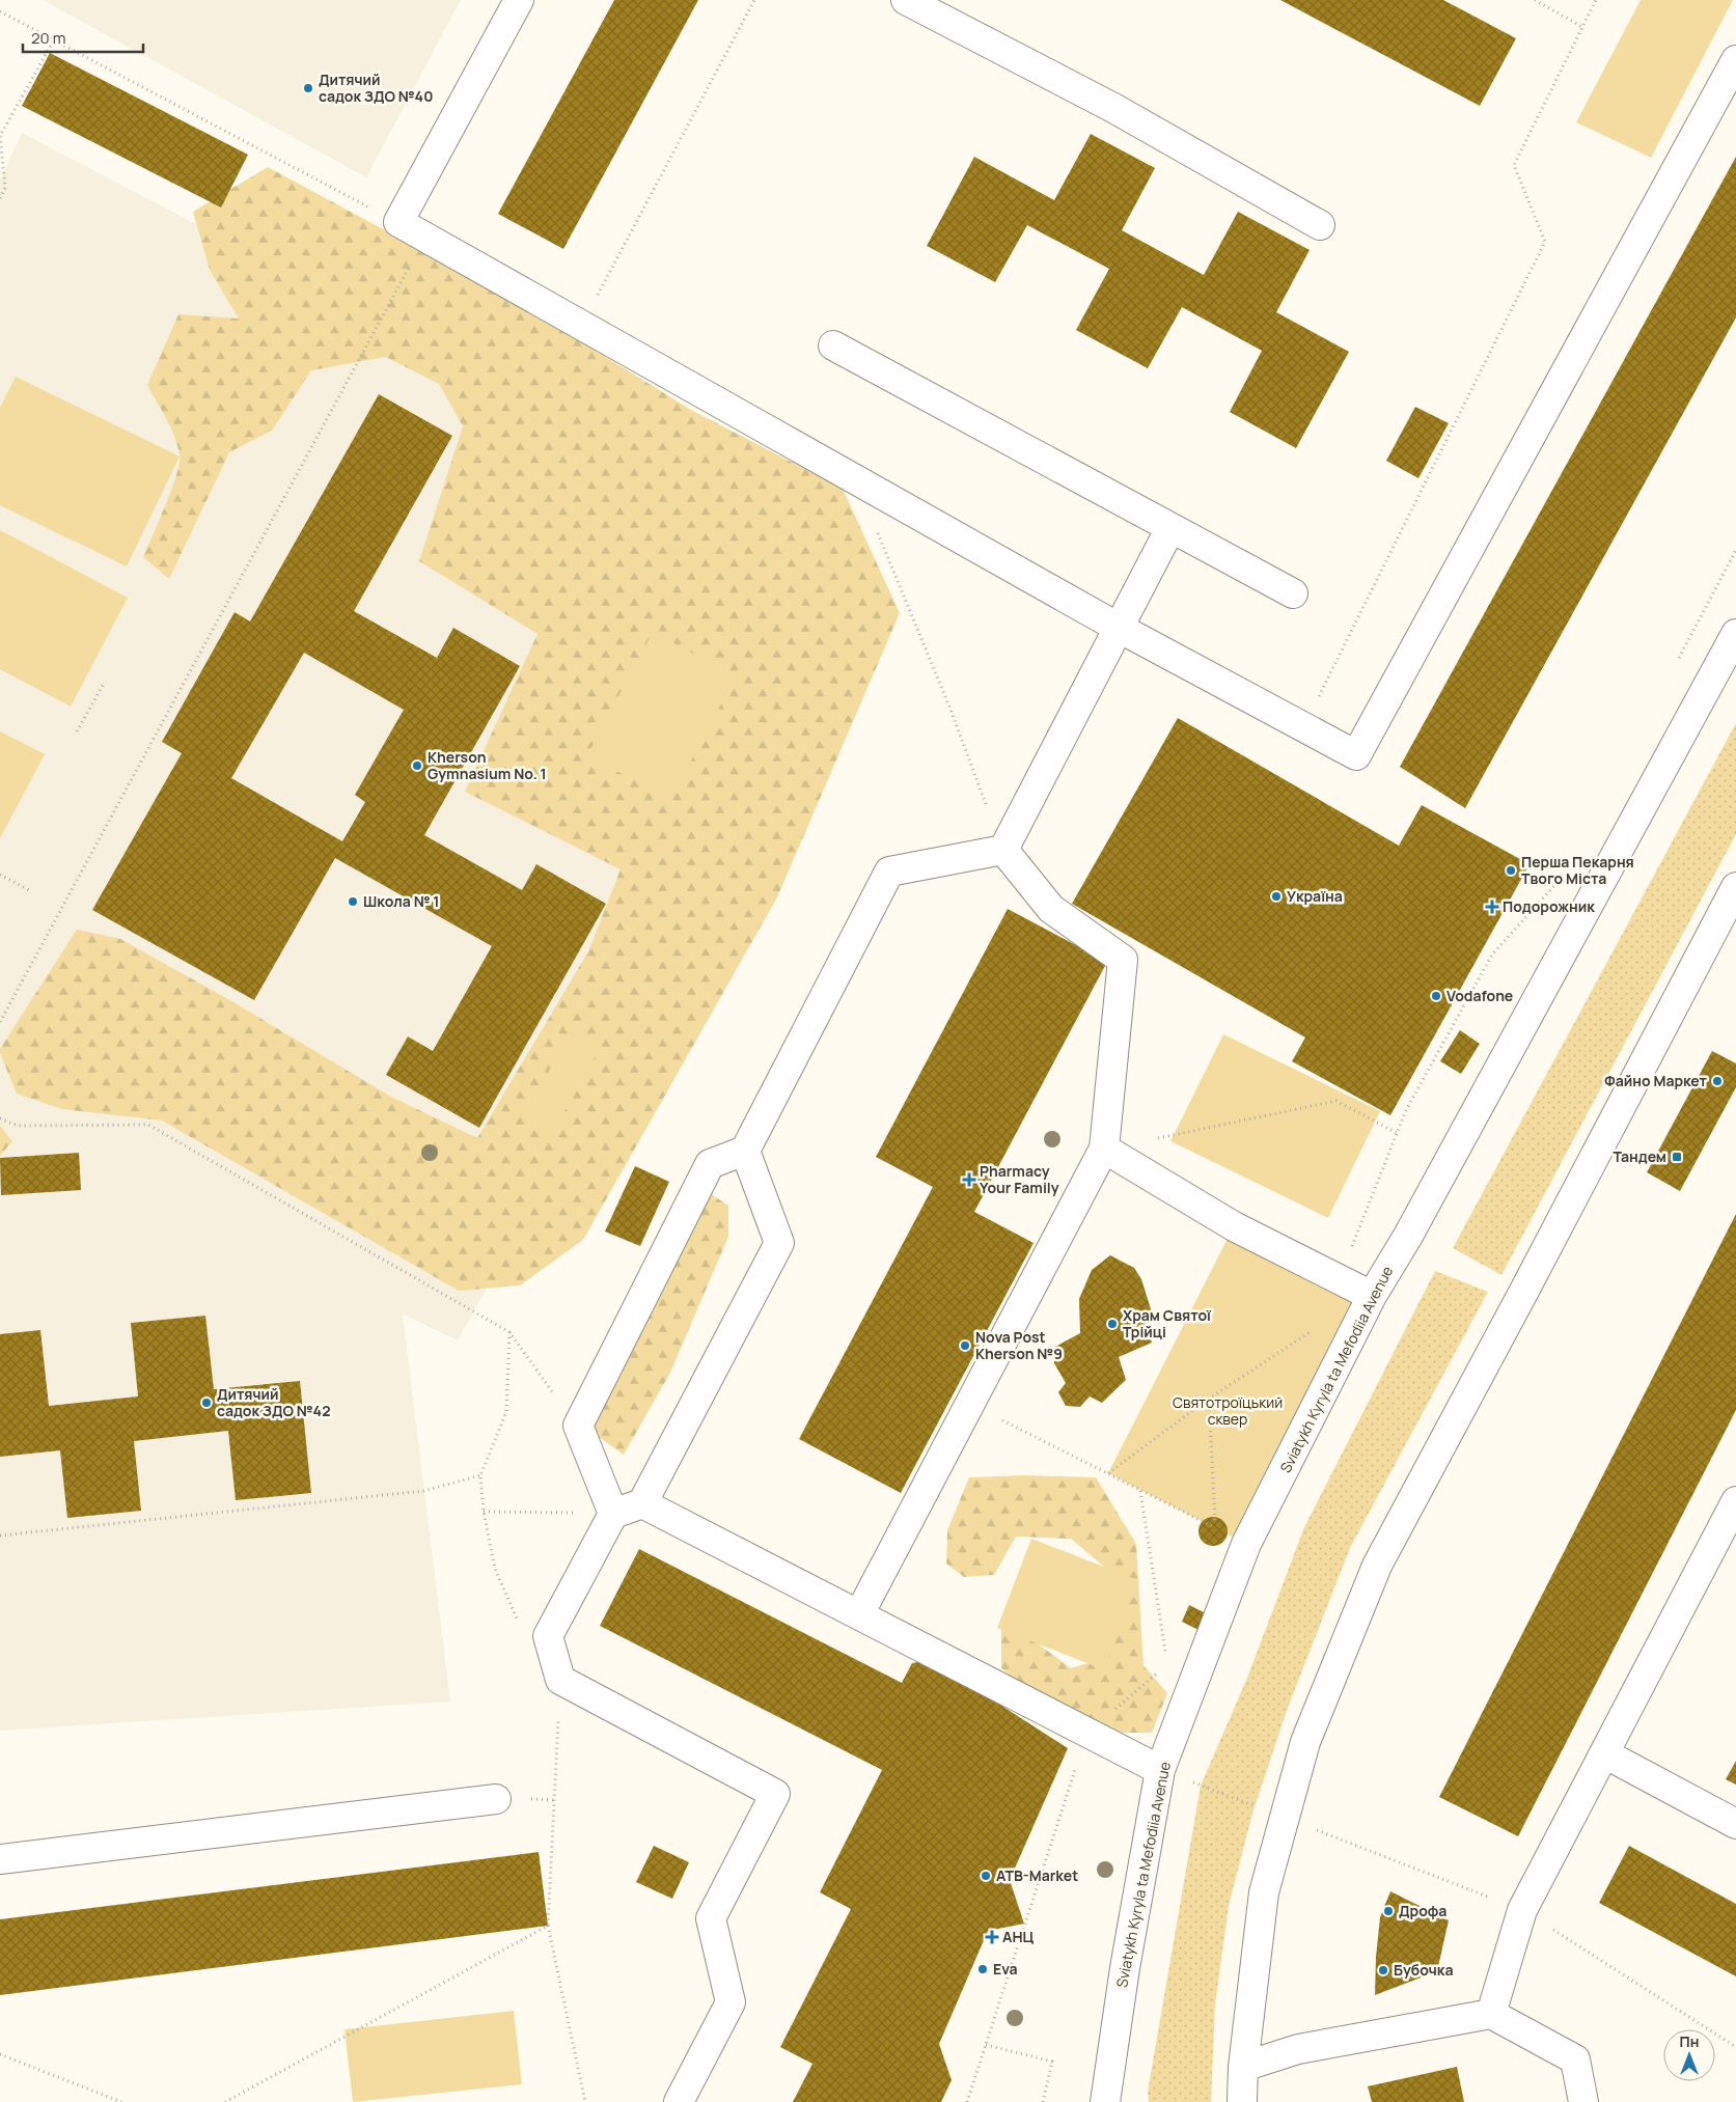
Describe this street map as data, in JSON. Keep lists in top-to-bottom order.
{
  "streets": {
    "street": ["Sviatykh Kyryla ta Mefodiia Avenue"]
  },
  "parks": ["Святотроїцький сквер"],
  "places": {
    "other": [
      "Дитячий садок ЗДО №40",
      "Kherson Gymnasium No. 1",
      "Перша Пекарня Твого Міста",
      "Україна",
      "Школа № 1",
      "Vodafone",
      "Файно Маркет",
      "Храм Святої Трійці",
      "Nova Post Kherson №9",
      "Дитячий садок ЗДО №42",
      "ATB-Market",
      "Дрофа",
      "Eva",
      "Бубочка"
    ],
    "health": ["Подорожник", "Pharmacy Your Family", "АНЦ"],
    "transit": ["Тандем"]
  },
  "scale_bar": "20 m",
  "north": "top"
}
